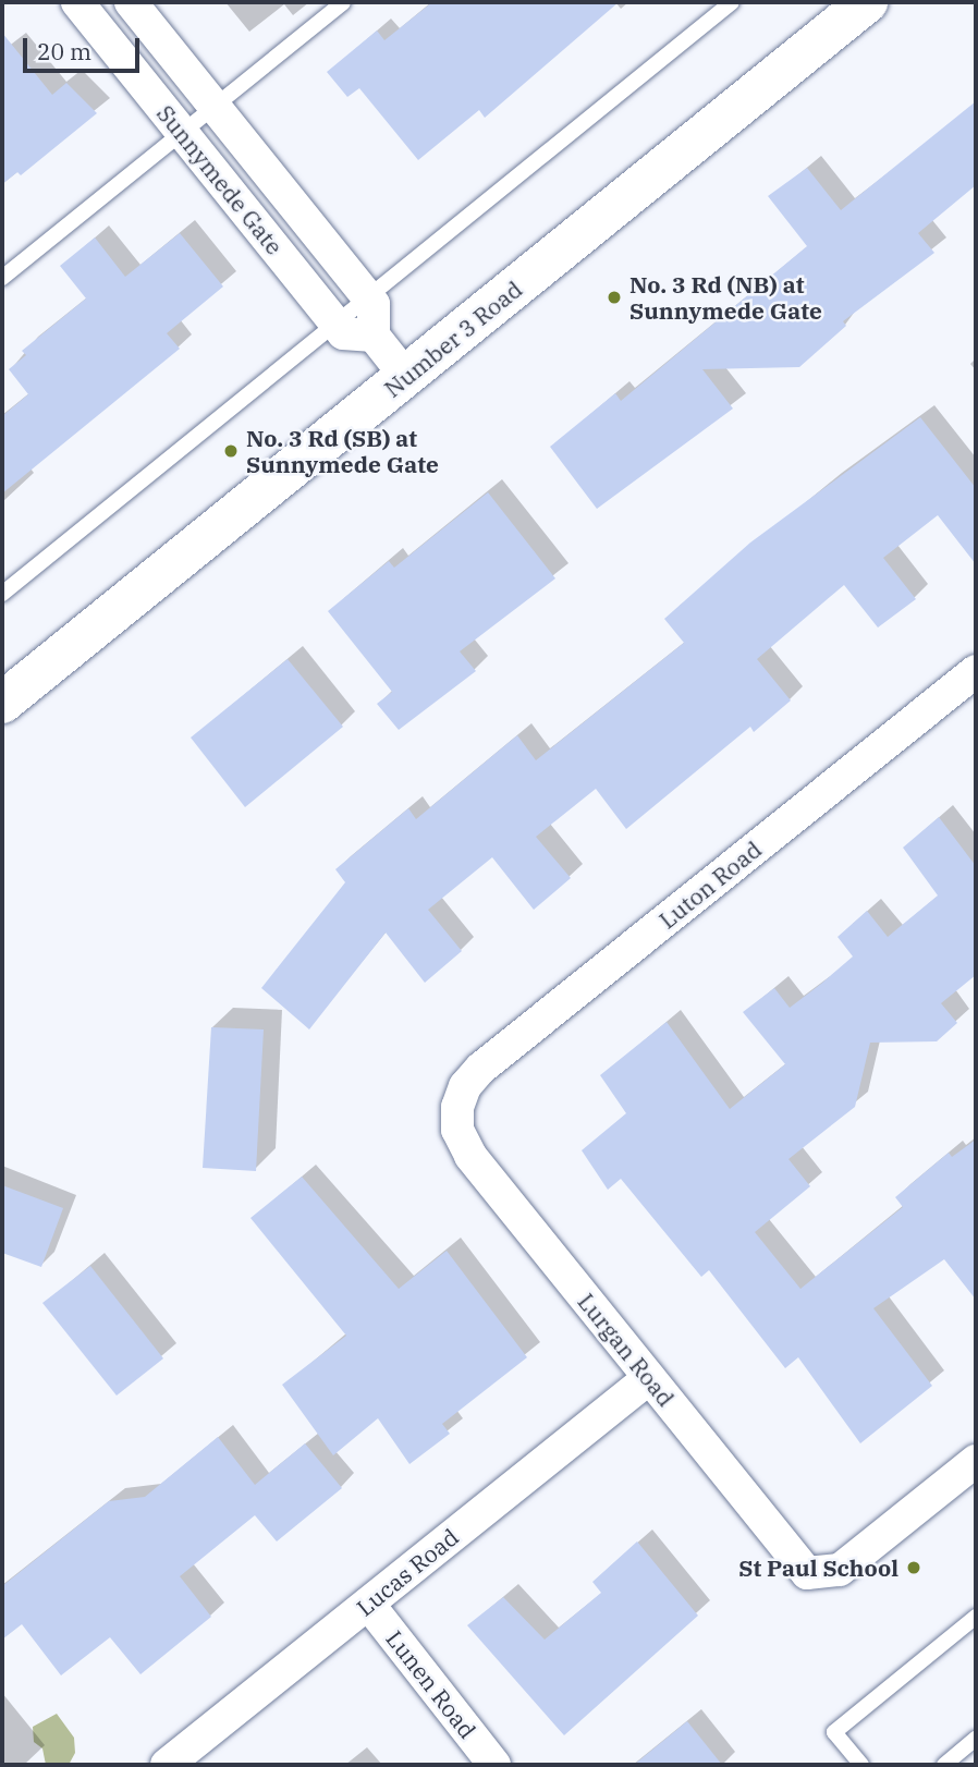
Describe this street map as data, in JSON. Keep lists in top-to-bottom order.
{
  "streets": {
    "main road": ["Number 3 Road"],
    "street": [
      "Sunnymede Gate",
      "Luton Road",
      "Lurgan Road",
      "Lucas Road",
      "Lunen Road"
    ]
  },
  "crossings": [
    ["Luton Road", "Lurgan Road"],
    ["Lurgan Road", "Lucas Road"],
    ["Lucas Road", "Lunen Road"]
  ],
  "places": ["No. 3 Rd (NB) at Sunnymede Gate", "No. 3 Rd (SB) at Sunnymede Gate", "St Paul School"],
  "scale_bar": "20 m"
}
